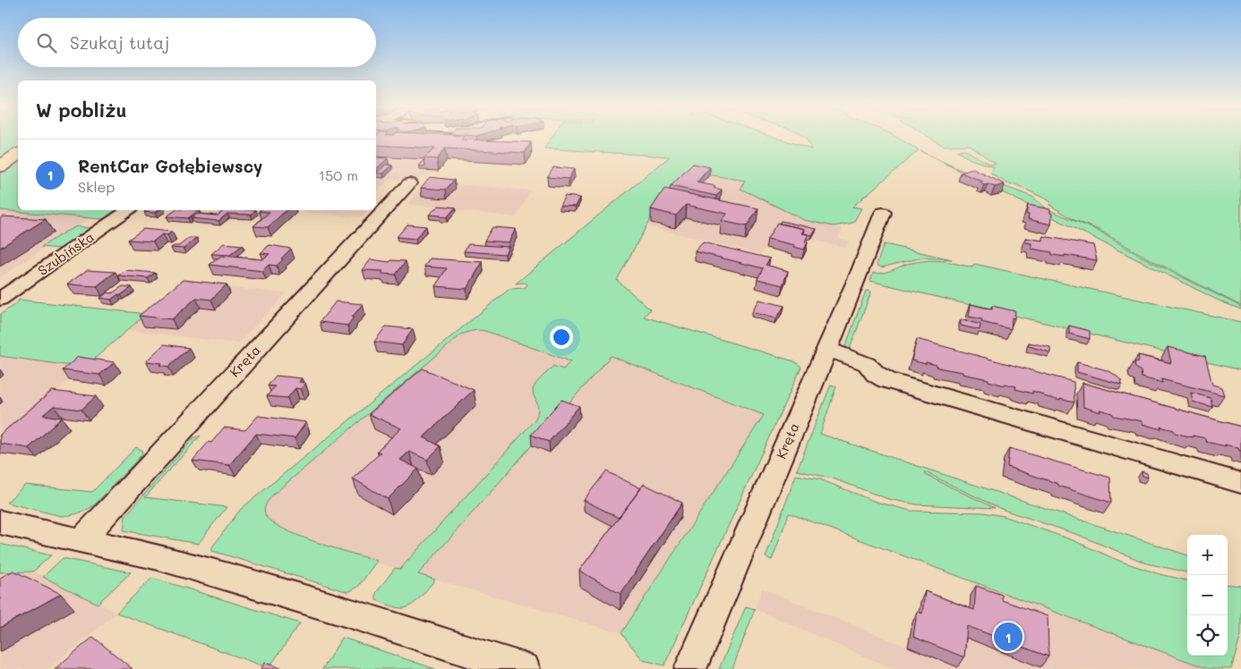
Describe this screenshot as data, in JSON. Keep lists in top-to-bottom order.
{
  "streets": {
    "street": ["Szubińska", "Kręta"]
  },
  "page": {
    "search": "Szukaj tutaj",
    "heading": "W pobliżu",
    "list": [
      {
        "mark": "1",
        "name": "RentCar Gołębiewscy",
        "note": "Sklep",
        "value": "150 m"
      }
    ],
    "map_buttons": ["+", "−"],
    "pins": "1"
  }
}
